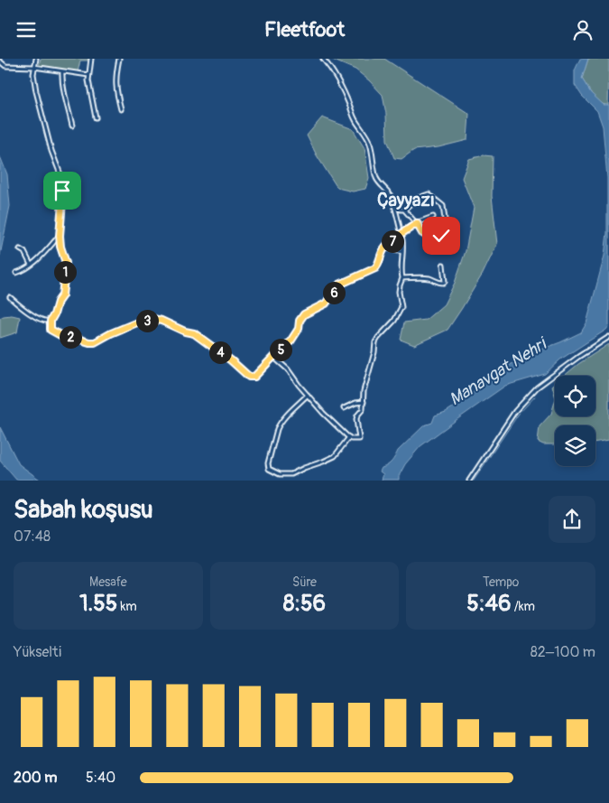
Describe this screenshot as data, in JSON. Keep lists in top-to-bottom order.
{
  "districts": ["Çayyazı"],
  "water": ["Manavgat Nehri"],
  "page": {
    "header": "Fleetfoot",
    "pins": [
      "7",
      "1",
      "6",
      "3",
      "2",
      "5",
      "4"
    ],
    "heading": ["Sabah koşusu", "07:48"],
    "stats": [
      ["Mesafe", "1.55 km"],
      ["Süre", "8:56"],
      ["Tempo", "5:46 /km"]
    ],
    "chart": ["Yükselti", "82–100 m"],
    "list": [
      {
        "name": "200 m",
        "note": "5:40"
      }
    ]
  }
}
